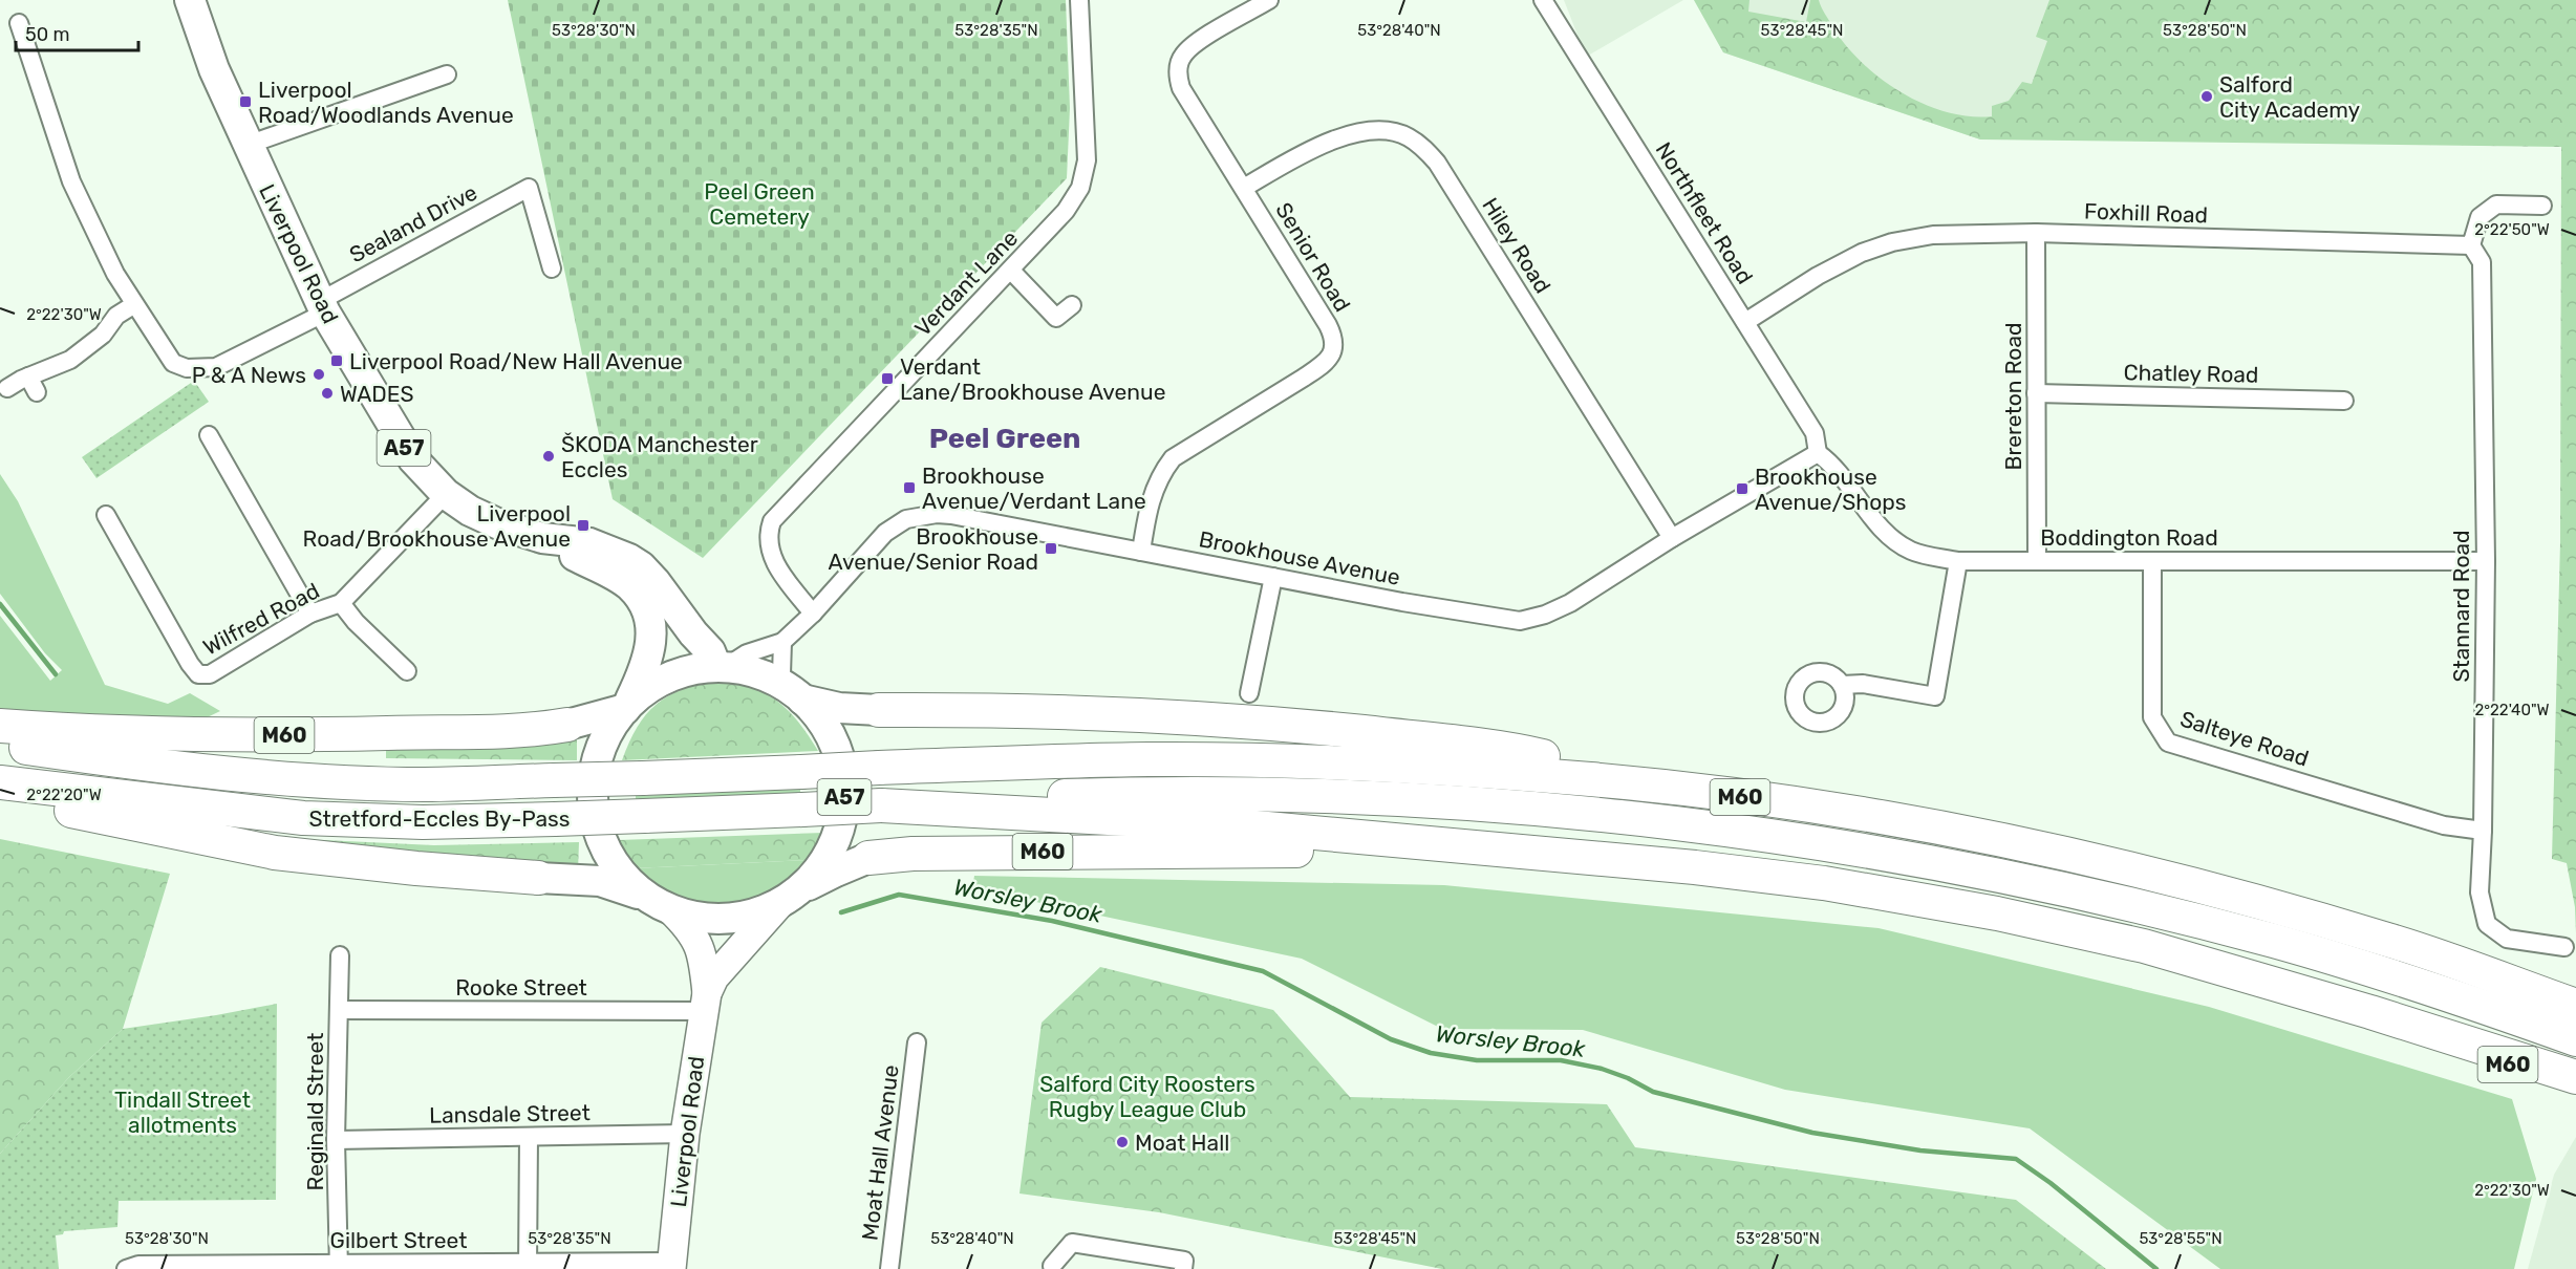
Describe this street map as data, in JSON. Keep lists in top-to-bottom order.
{
  "streets": {
    "highway": [
      "Liverpool Road",
      "A57",
      "M60",
      "Stretford-Eccles By-Pass"
    ],
    "street": [
      "Northfleet Road",
      "Foxhill Road",
      "Sealand Drive",
      "Hiley Road",
      "Senior Road",
      "Verdant Lane",
      "Chatley Road",
      "Brereton Road",
      "Boddington Road",
      "Brookhouse Avenue",
      "Stannard Road",
      "Wilfred Road",
      "Salteye Road",
      "Rooke Street",
      "Reginald Street",
      "Lansdale Street",
      "Moat Hall Avenue",
      "Gilbert Street"
    ]
  },
  "crossings": [
    ["Northfleet Road", "Foxhill Road"],
    ["Northfleet Road", "Boddington Road"],
    ["Northfleet Road", "Brookhouse Avenue"],
    ["Foxhill Road", "Brereton Road"],
    ["Foxhill Road", "Stannard Road"],
    ["Sealand Drive", "Liverpool Road"],
    ["Hiley Road", "Senior Road"],
    ["Hiley Road", "Brookhouse Avenue"],
    ["Liverpool Road", "A57"],
    ["Liverpool Road", "Brookhouse Avenue"],
    ["Liverpool Road", "Wilfred Road"],
    ["Liverpool Road", "Rooke Street"],
    ["Liverpool Road", "Lansdale Street"],
    ["Liverpool Road", "Gilbert Street"],
    ["Senior Road", "Brookhouse Avenue"],
    ["Verdant Lane", "Brookhouse Avenue"],
    ["Chatley Road", "Brereton Road"],
    ["Brereton Road", "Boddington Road"],
    ["A57", "Brookhouse Avenue"],
    ["Boddington Road", "Brookhouse Avenue"],
    ["Boddington Road", "Stannard Road"],
    ["Boddington Road", "Salteye Road"],
    ["Stannard Road", "Salteye Road"],
    ["M60", "Stretford-Eccles By-Pass"],
    ["Rooke Street", "Reginald Street"],
    ["Reginald Street", "Lansdale Street"],
    ["Reginald Street", "Gilbert Street"]
  ],
  "districts": ["Peel Green"],
  "water": ["Worsley Brook"],
  "parks": ["Peel Green Cemetery", "Salford City Roosters Rugby League Club", "Tindall Street allotments"],
  "places": {
    "other": [
      "Salford City Academy",
      "P & A News",
      "WADES",
      "ŠKODA Manchester Eccles",
      "Moat Hall"
    ],
    "transit": [
      "Liverpool Road/Woodlands Avenue",
      "Liverpool Road/New Hall Avenue",
      "Verdant Lane/Brookhouse Avenue",
      "Brookhouse Avenue/Verdant Lane",
      "Brookhouse Avenue/Shops",
      "Liverpool Road/Brookhouse Avenue",
      "Brookhouse Avenue/Senior Road"
    ]
  },
  "scale_bar": "50 m",
  "coordinates": [
    "53°28'30\"N",
    "53°28'35\"N",
    "53°28'40\"N",
    "53°28'45\"N",
    "53°28'50\"N",
    "2°22'50\"W",
    "2°22'30\"W",
    "2°22'40\"W",
    "2°22'20\"W",
    "53°28'55\"N"
  ]
}
